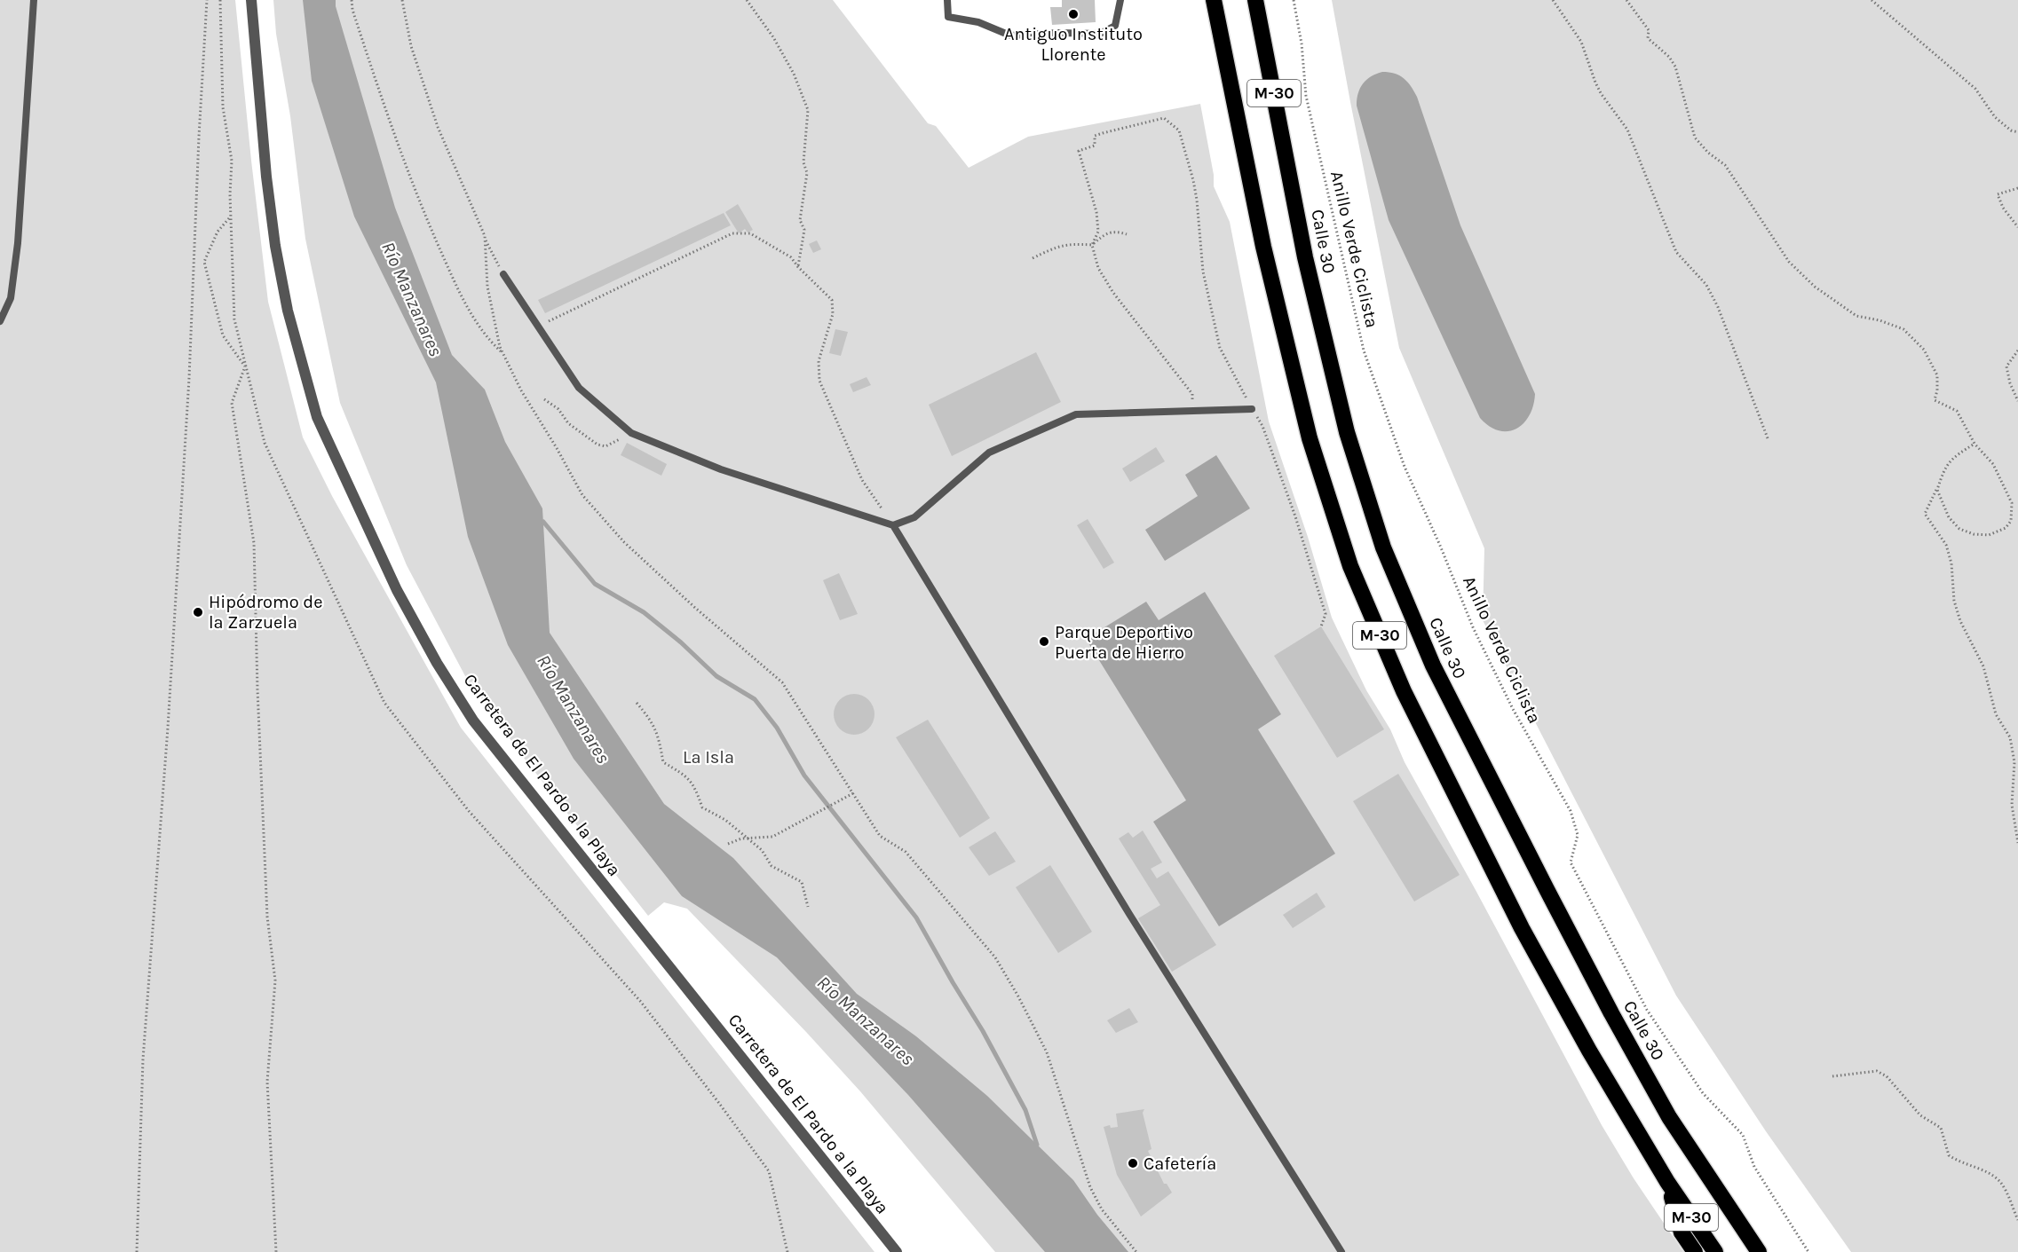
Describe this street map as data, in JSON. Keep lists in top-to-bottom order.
{
  "streets": {
    "highway": ["M-30", "Calle 30"],
    "street": ["Carretera de El Pardo a la Playa"],
    "path": ["Anillo Verde Ciclista"]
  },
  "water": ["Río Manzanares"],
  "parks": ["La Isla"],
  "places": [
    "Antiguo Instituto Llorente",
    "Hipódromo de la Zarzuela",
    "Parque Deportivo Puerta de Hierro",
    "Cafetería"
  ]
}
